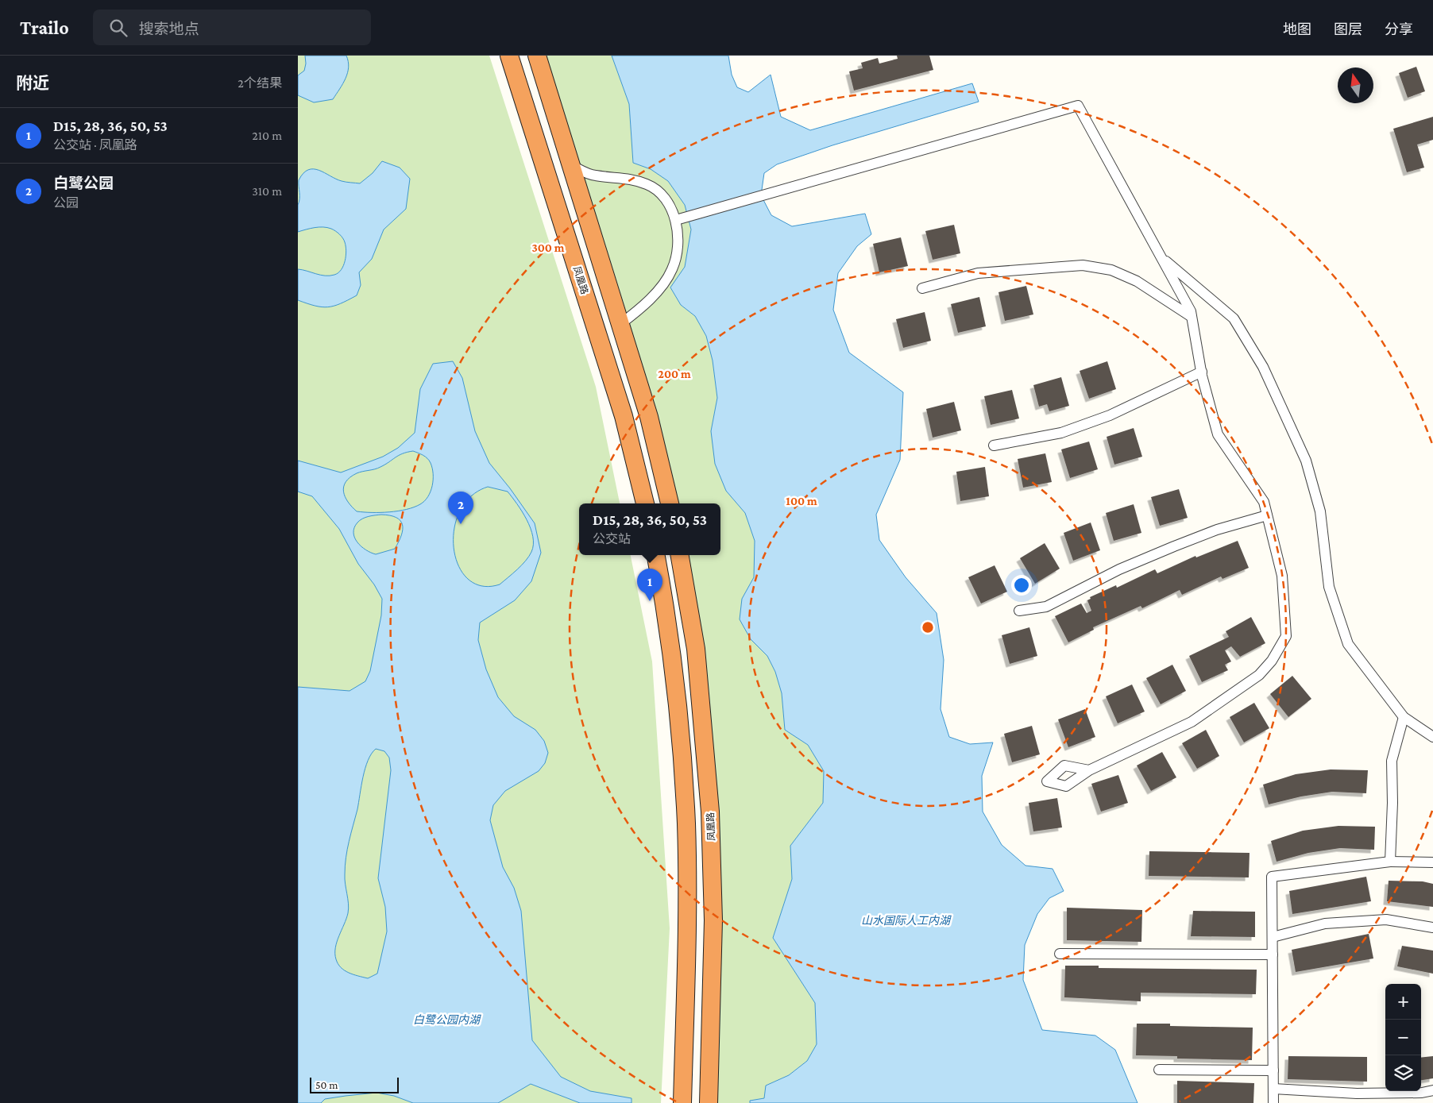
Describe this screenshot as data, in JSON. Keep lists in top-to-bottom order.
{
  "streets": {
    "highway": ["凤凰路"]
  },
  "water": ["山水国际人工内湖", "白鹭公园内湖"],
  "scale_bar": "50 m",
  "north": "top",
  "page": {
    "header": "Trailo",
    "search": "搜索地点",
    "nav": ["地图", "图层", "分享"],
    "heading": ["附近", "2个结果"],
    "list": [
      {
        "mark": "1",
        "name": "D15, 28, 36, 50, 53",
        "note": "公交站 · 凤凰路",
        "value": "210 m"
      },
      {
        "mark": "2",
        "name": "白鹭公园",
        "note": "公园",
        "value": "310 m"
      }
    ],
    "pins": ["2", "1"],
    "popup": ["D15, 28, 36, 50, 53", "公交站"],
    "map_buttons": ["+", "−"],
    "scale": "50 m"
  },
  "rings": ["300 m", "200 m", "100 m"]
}
